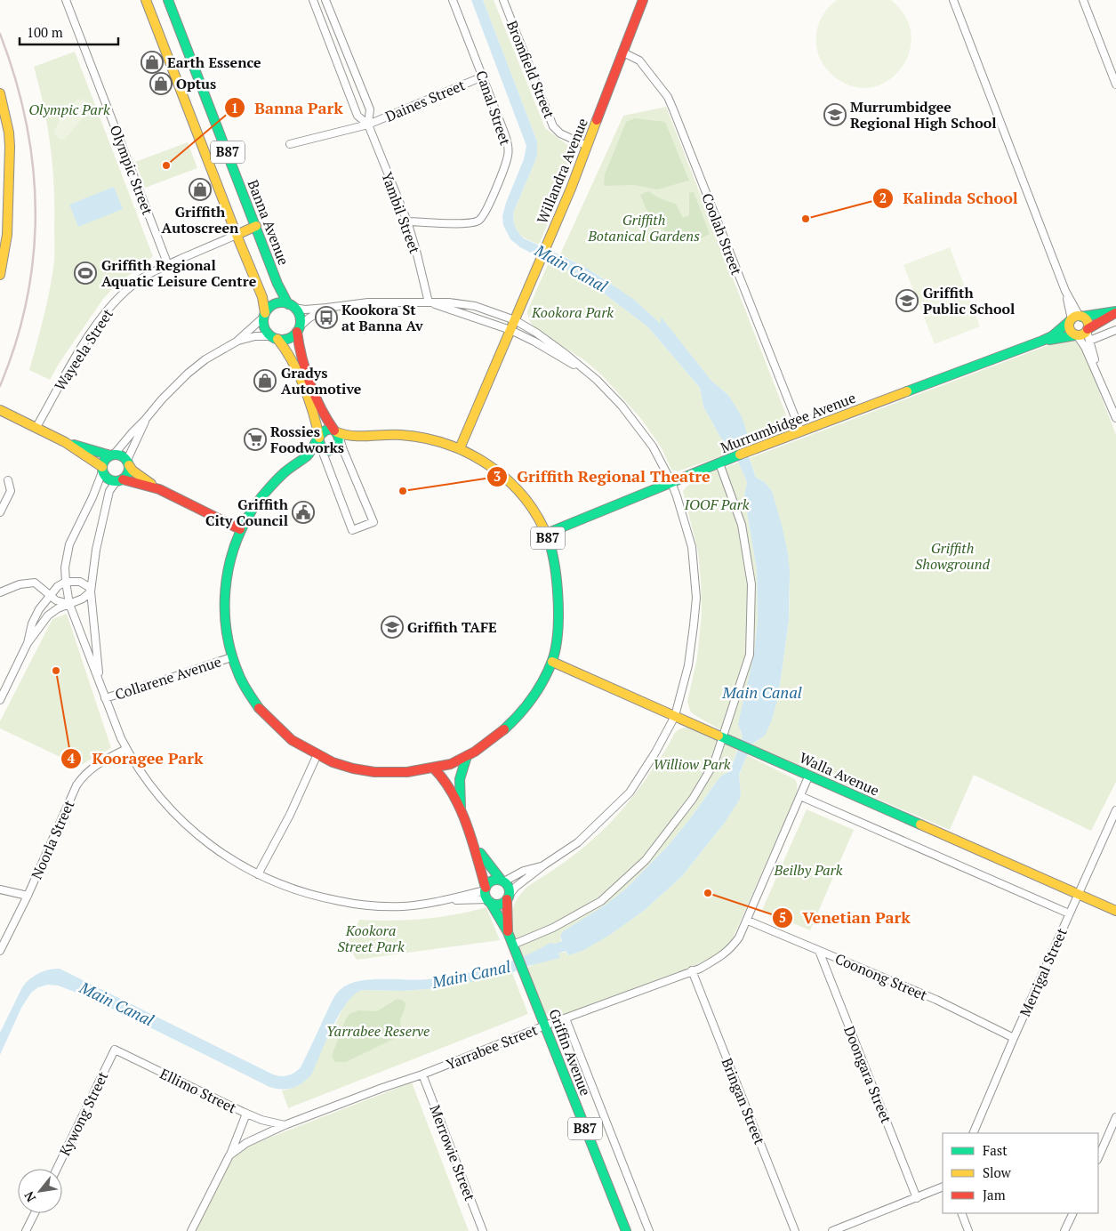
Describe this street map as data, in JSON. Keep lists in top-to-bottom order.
{
  "streets": {
    "main road": [
      "B87",
      "Willandra Avenue",
      "Banna Avenue",
      "Murrumbidgee Avenue",
      "Walla Avenue",
      "Griffin Avenue"
    ],
    "street": [
      "Bromfield Street",
      "Daines Street",
      "Canal Street",
      "Olympic Street",
      "Yambil Street",
      "Coolah Street",
      "Wayeela Street",
      "Collarene Avenue",
      "Noorla Street",
      "Merrigal Street",
      "Coonong Street",
      "Yarrabee Street",
      "Doongara Street",
      "Ellimo Street",
      "Bringan Street",
      "Kywong Street",
      "Merrowie Street"
    ]
  },
  "crossings": [
    ["Bromfield Street", "Willandra Avenue"],
    ["Daines Street", "Canal Street"],
    ["Daines Street", "Yambil Street"],
    ["Canal Street", "Yambil Street"],
    ["B87", "Willandra Avenue"],
    ["B87", "Banna Avenue"],
    ["B87", "Wayeela Street"],
    ["B87", "Murrumbidgee Avenue"],
    ["B87", "Collarene Avenue"],
    ["B87", "Walla Avenue"],
    ["B87", "Griffin Avenue"],
    ["Olympic Street", "Wayeela Street"],
    ["Willandra Avenue", "Coolah Street"],
    ["Coolah Street", "Murrumbidgee Avenue"],
    ["Walla Avenue", "Merrigal Street"],
    ["Walla Avenue", "Yarrabee Street"],
    ["Merrigal Street", "Coonong Street"],
    ["Coonong Street", "Yarrabee Street"],
    ["Coonong Street", "Doongara Street"],
    ["Yarrabee Street", "Griffin Avenue"],
    ["Yarrabee Street", "Ellimo Street"],
    ["Yarrabee Street", "Bringan Street"],
    ["Yarrabee Street", "Merrowie Street"],
    ["Ellimo Street", "Kywong Street"]
  ],
  "water": ["Main Canal"],
  "parks": [
    "Olympic Park",
    "Griffith Botanical Gardens",
    "Kookora Park",
    "IOOF Park",
    "Griffith Showground",
    "Williow Park",
    "Beilby Park",
    "Kookora Street Park",
    "Yarrabee Reserve"
  ],
  "places": {
    "shop": [
      "Earth Essence",
      "Optus",
      "Griffith Autoscreen",
      "Gradys Automotive"
    ],
    "school or university": ["Murrumbidgee Regional High School", "Griffith Public School", "Griffith TAFE"],
    "other": [
      "Banna Park",
      "Kalinda School",
      "Griffith Regional Theatre",
      "Kooragee Park",
      "Venetian Park"
    ],
    "sports": ["Griffith Regional Aquatic Leisure Centre"],
    "bus stop": ["Kookora St at Banna Av"],
    "supermarket": ["Rossies Foodworks"],
    "public building": ["Griffith City Council"]
  },
  "legend": ["Fast", "Slow", "Jam"],
  "scale_bar": "100 m",
  "north": "bottom left"
}
